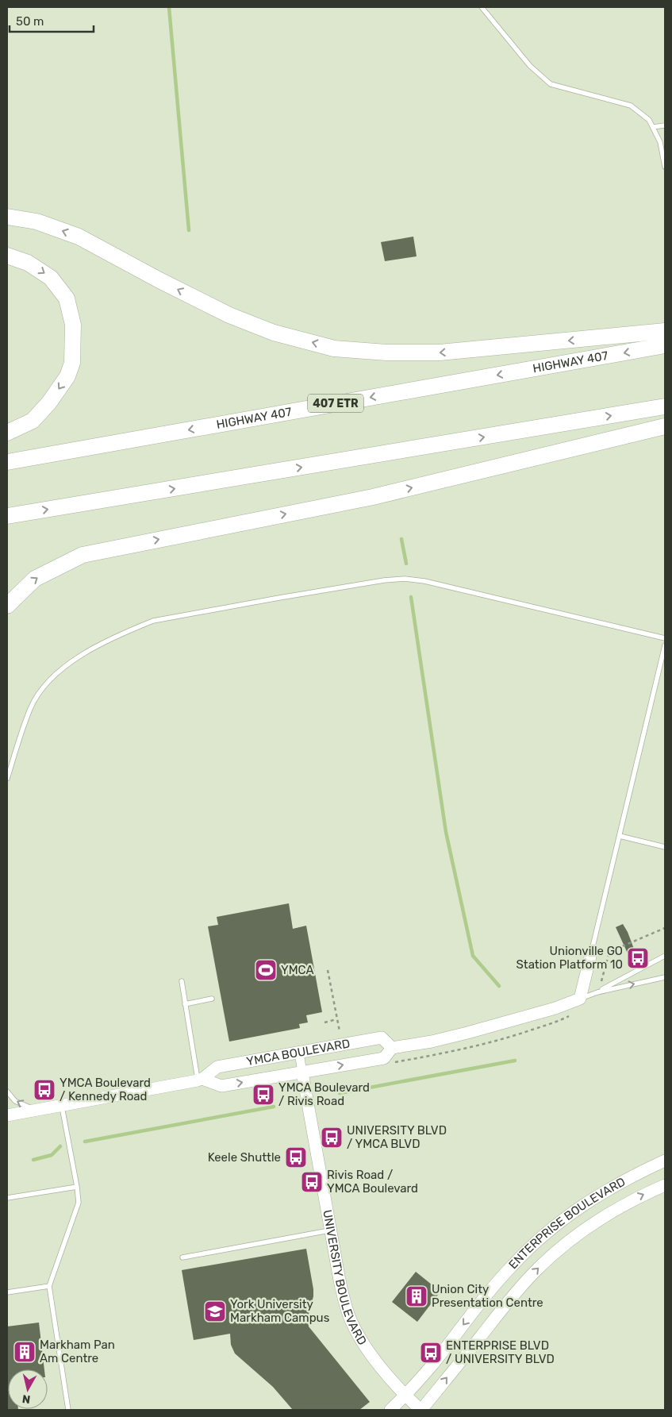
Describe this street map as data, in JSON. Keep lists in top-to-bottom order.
{
  "streets": {
    "highway": ["HIGHWAY 407", "407 ETR"],
    "main road": ["YMCA BOULEVARD", "ENTERPRISE BOULEVARD", "UNIVERSITY BOULEVARD"]
  },
  "crossings": [
    ["YMCA BOULEVARD", "UNIVERSITY BOULEVARD"],
    ["ENTERPRISE BOULEVARD", "UNIVERSITY BOULEVARD"]
  ],
  "places": {
    "bus stop": [
      "Unionville GO Station Platform 10",
      "YMCA Boulevard / Kennedy Road",
      "YMCA Boulevard / Rivis Road",
      "UNIVERSITY BLVD / YMCA BLVD",
      "Keele Shuttle",
      "Rivis Road / YMCA Boulevard",
      "ENTERPRISE BLVD / UNIVERSITY BLVD"
    ],
    "sports": ["YMCA"],
    "building": ["Union City Presentation Centre", "Markham Pan Am Centre"],
    "school or university": ["York University Markham Campus"]
  },
  "scale_bar": "50 m",
  "north": "bottom"
}
